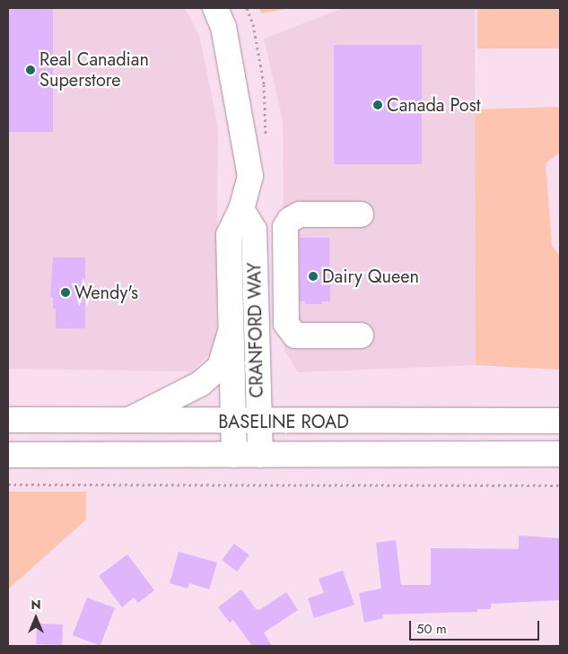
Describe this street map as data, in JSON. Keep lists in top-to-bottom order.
{
  "streets": {
    "main road": ["CRANFORD WAY", "BASELINE ROAD"]
  },
  "crossings": [
    ["CRANFORD WAY", "BASELINE ROAD"]
  ],
  "places": [
    "Real Canadian Superstore",
    "Canada Post",
    "Dairy Queen",
    "Wendy's"
  ],
  "scale_bar": "50 m",
  "north": "top"
}
